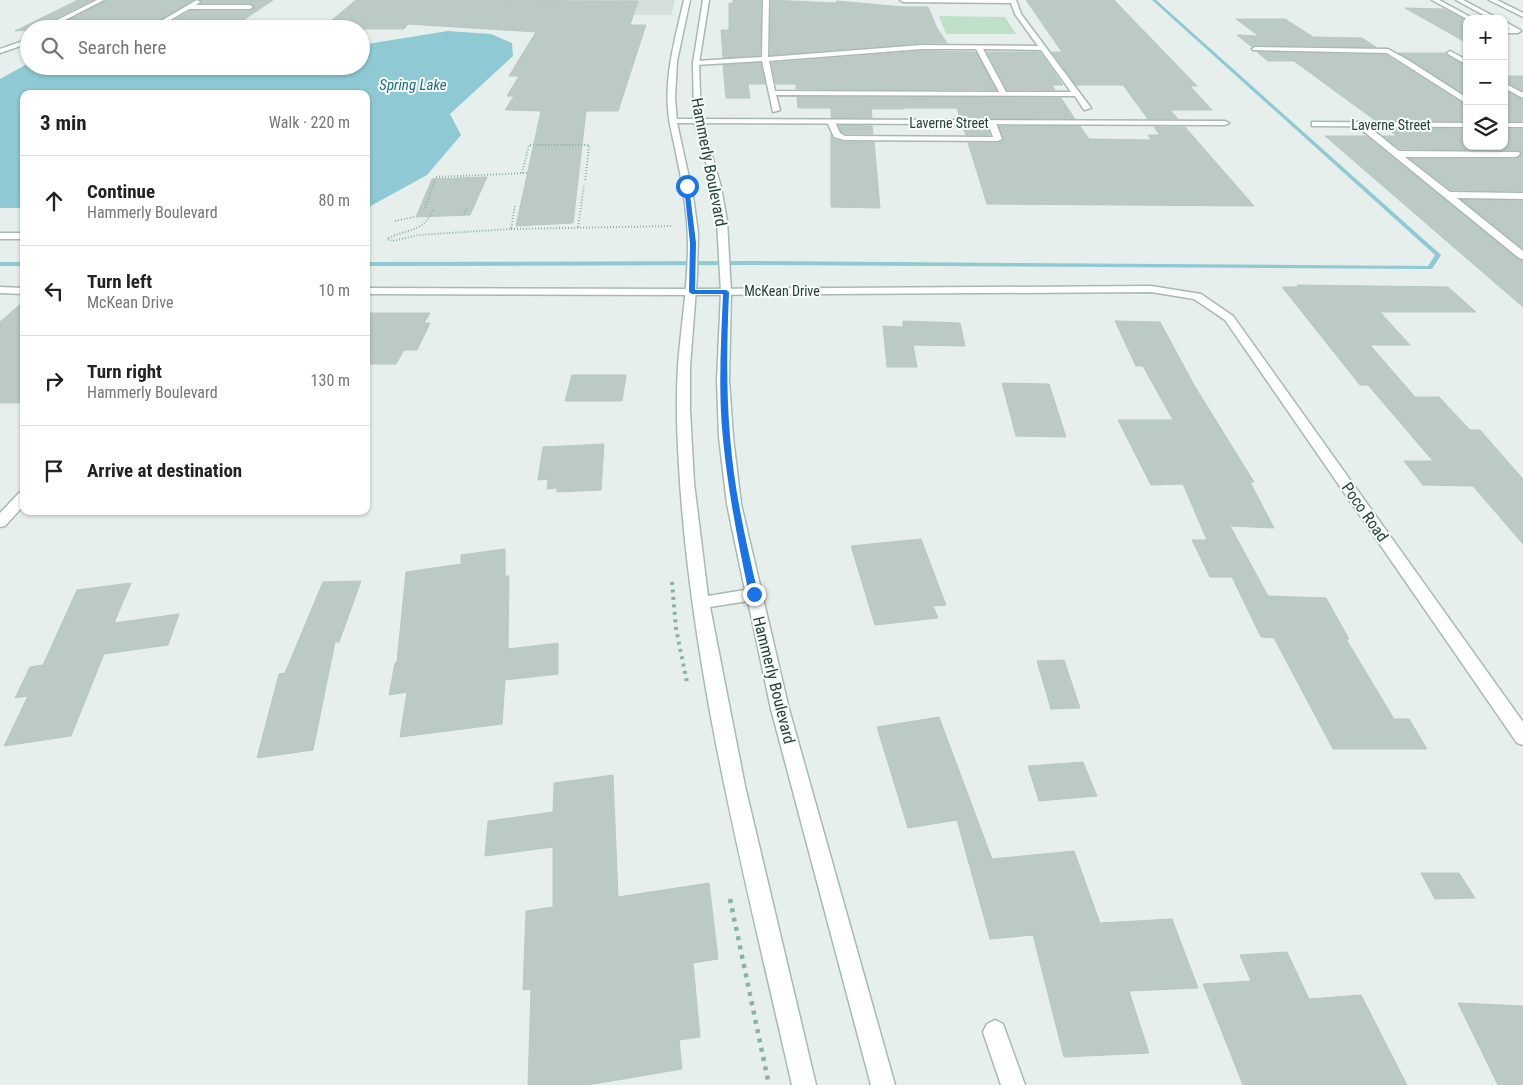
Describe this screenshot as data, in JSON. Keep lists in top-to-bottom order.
{
  "streets": {
    "main road": [
      "Laverne Street",
      "Hammerly Boulevard",
      "McKean Drive",
      "Poco Road"
    ]
  },
  "crossings": [
    ["Laverne Street", "Hammerly Boulevard"],
    ["Hammerly Boulevard", "McKean Drive"],
    ["McKean Drive", "Poco Road"]
  ],
  "water": ["Spring Lake"],
  "page": {
    "map_buttons": ["+", "−"],
    "search": "Search here",
    "heading": ["3 min", "Walk · 220 m"],
    "list": [
      ["Continue", "Hammerly Boulevard", "80 m"],
      ["Turn left", "McKean Drive", "10 m"],
      ["Turn right", "Hammerly Boulevard", "130 m"],
      "Arrive at destination"
    ]
  }
}
